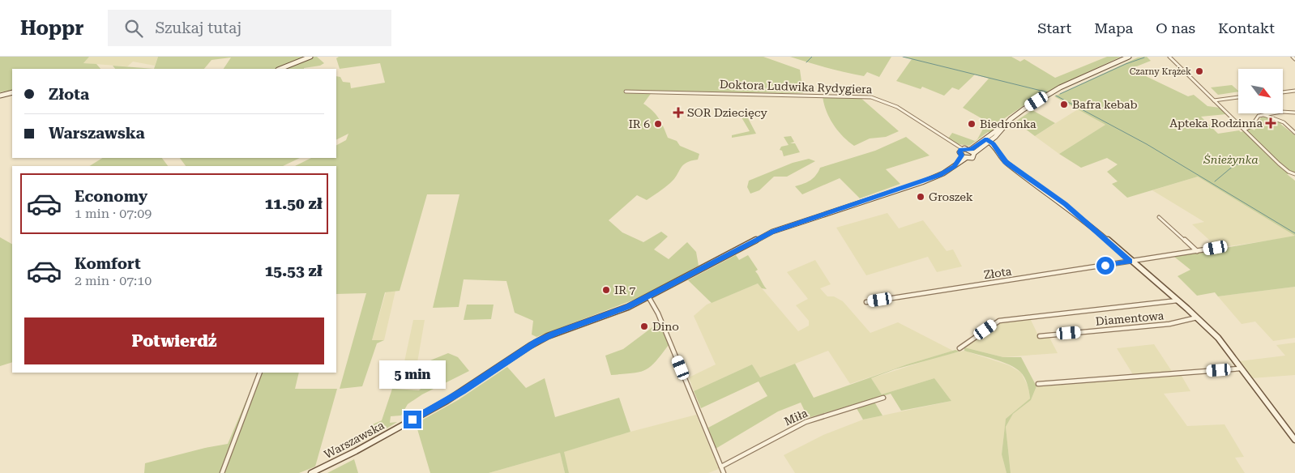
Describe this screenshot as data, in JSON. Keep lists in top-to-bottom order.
{
  "streets": {
    "main road": ["Warszawska"],
    "street": [
      "Doktora Ludwika Rydygiera",
      "Złota",
      "Diamentowa",
      "Miła"
    ]
  },
  "parks": ["Śnieżynka"],
  "places": {
    "other": [
      "Czarny Krążek",
      "Bafra kebab",
      "IR 6",
      "Biedronka",
      "Groszek",
      "IR 7",
      "Dino"
    ],
    "health": ["SOR Dziecięcy", "Apteka Rodzinna"]
  },
  "north": "bottom right",
  "page": {
    "header": "Hoppr",
    "search": "Szukaj tutaj",
    "nav": [
      "Start",
      "Mapa",
      "O nas",
      "Kontakt"
    ],
    "banner": ["Złota", "Warszawska"],
    "list": [
      {
        "name": "Economy",
        "note": "1 min · 07:09",
        "value": "11.50 zł"
      },
      {
        "name": "Komfort",
        "note": "2 min · 07:10",
        "value": "15.53 zł"
      }
    ],
    "buttons": "Potwierdź",
    "bubble": "5 min"
  }
}
